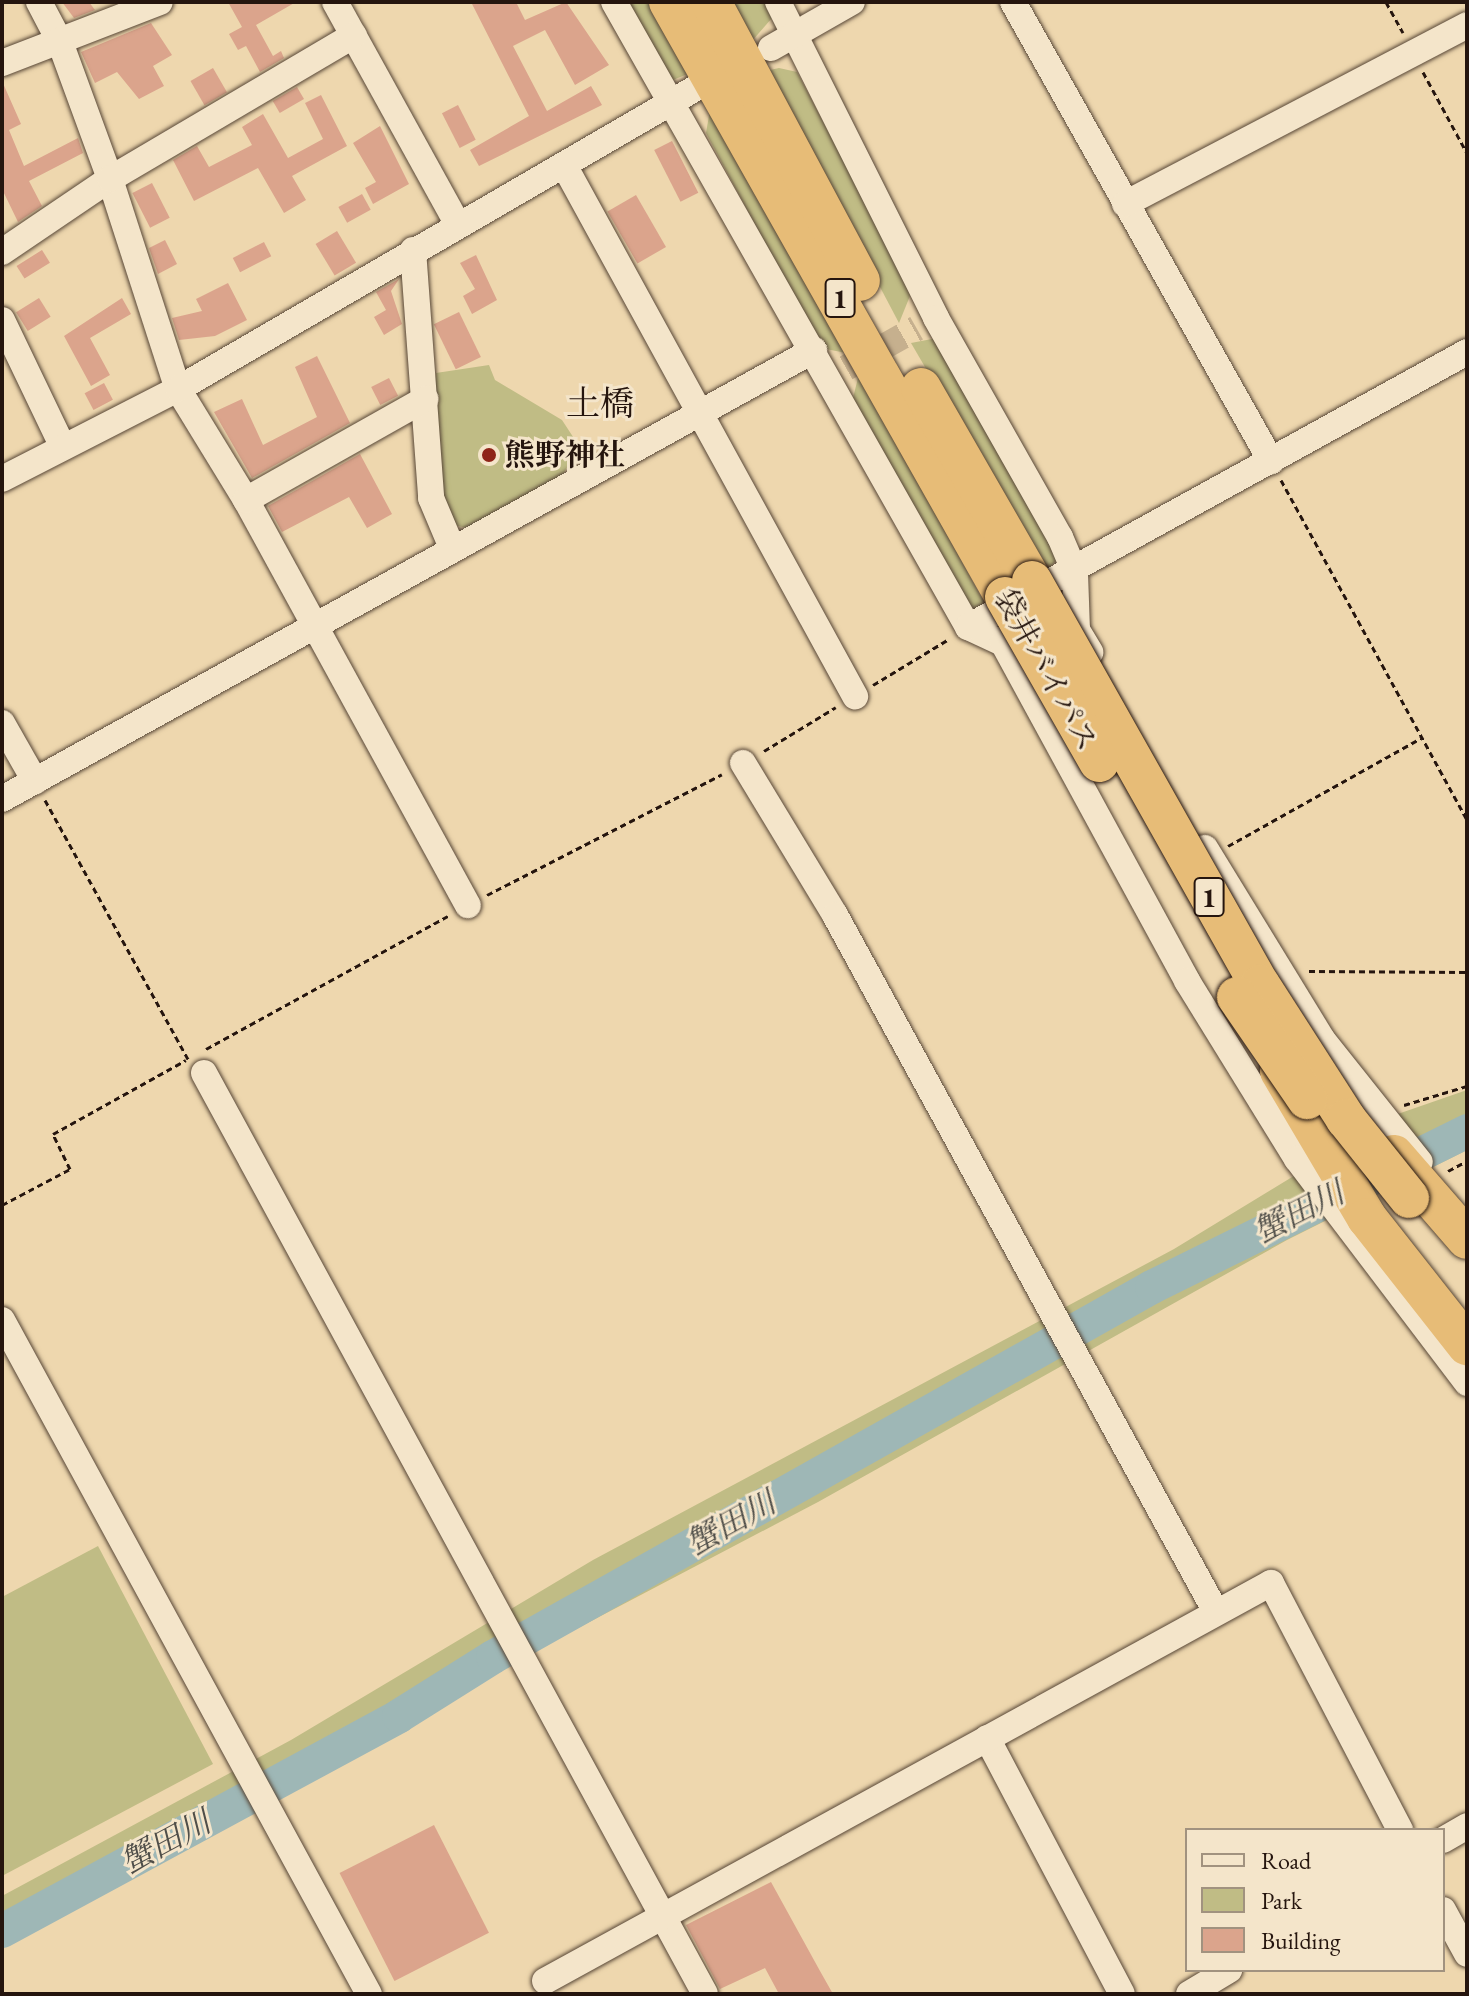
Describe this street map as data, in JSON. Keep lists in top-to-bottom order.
{
  "streets": {
    "highway": ["1", "袋井バイパス"]
  },
  "districts": ["土橋"],
  "water": ["蟹田川"],
  "places": ["熊野神社"],
  "legend": ["Road", "Park", "Building"]
}
